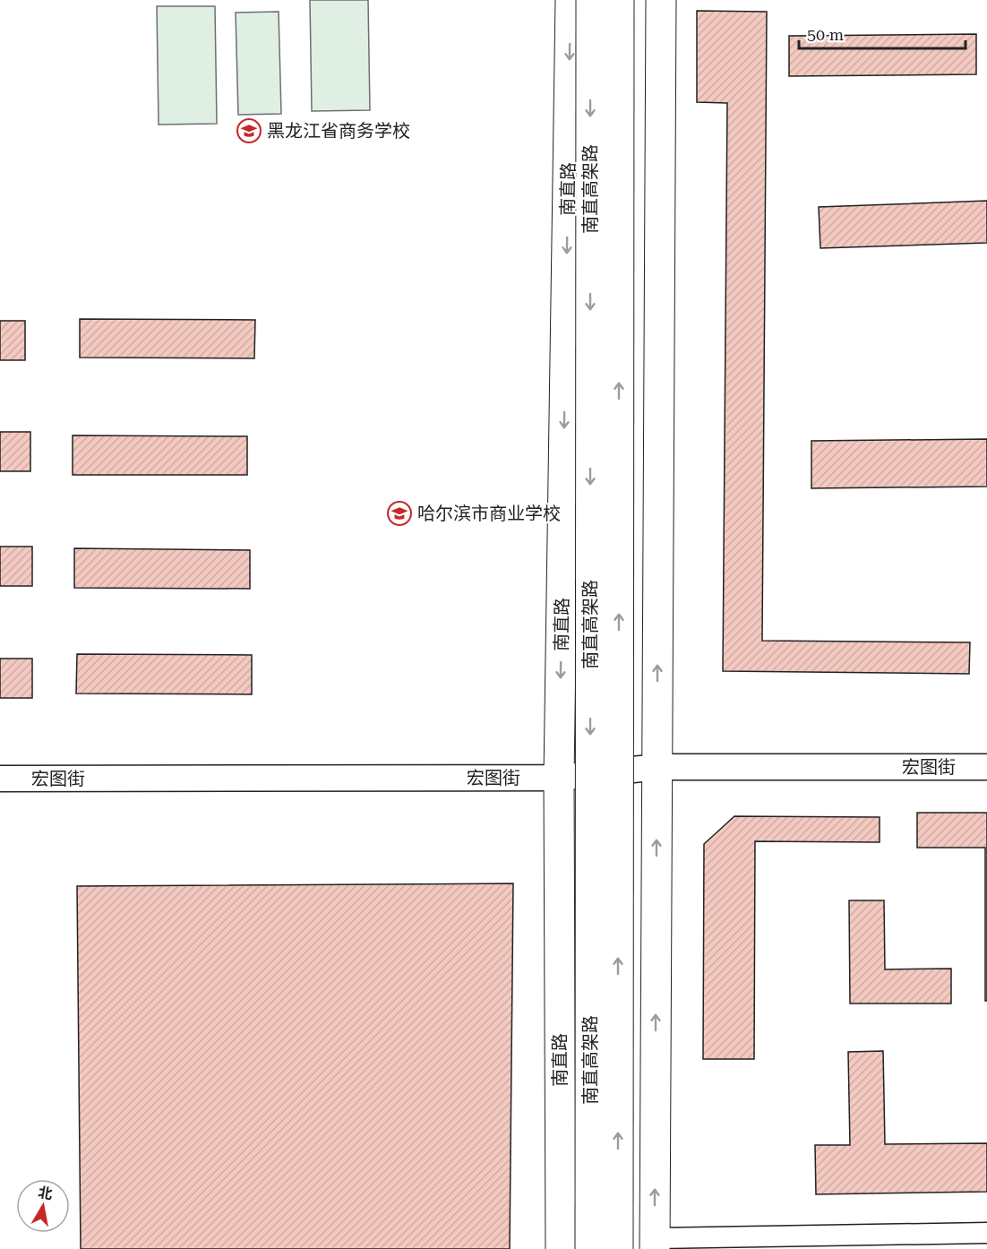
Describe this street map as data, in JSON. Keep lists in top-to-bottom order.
{
  "streets": {
    "highway": ["南直路", "南直高架路"],
    "street": ["宏图街"]
  },
  "crossings": [
    ["南直路", "宏图街"]
  ],
  "places": {
    "school or university": ["黑龙江省商务学校", "哈尔滨市商业学校"]
  },
  "scale_bar": "50 m",
  "north": "top"
}
